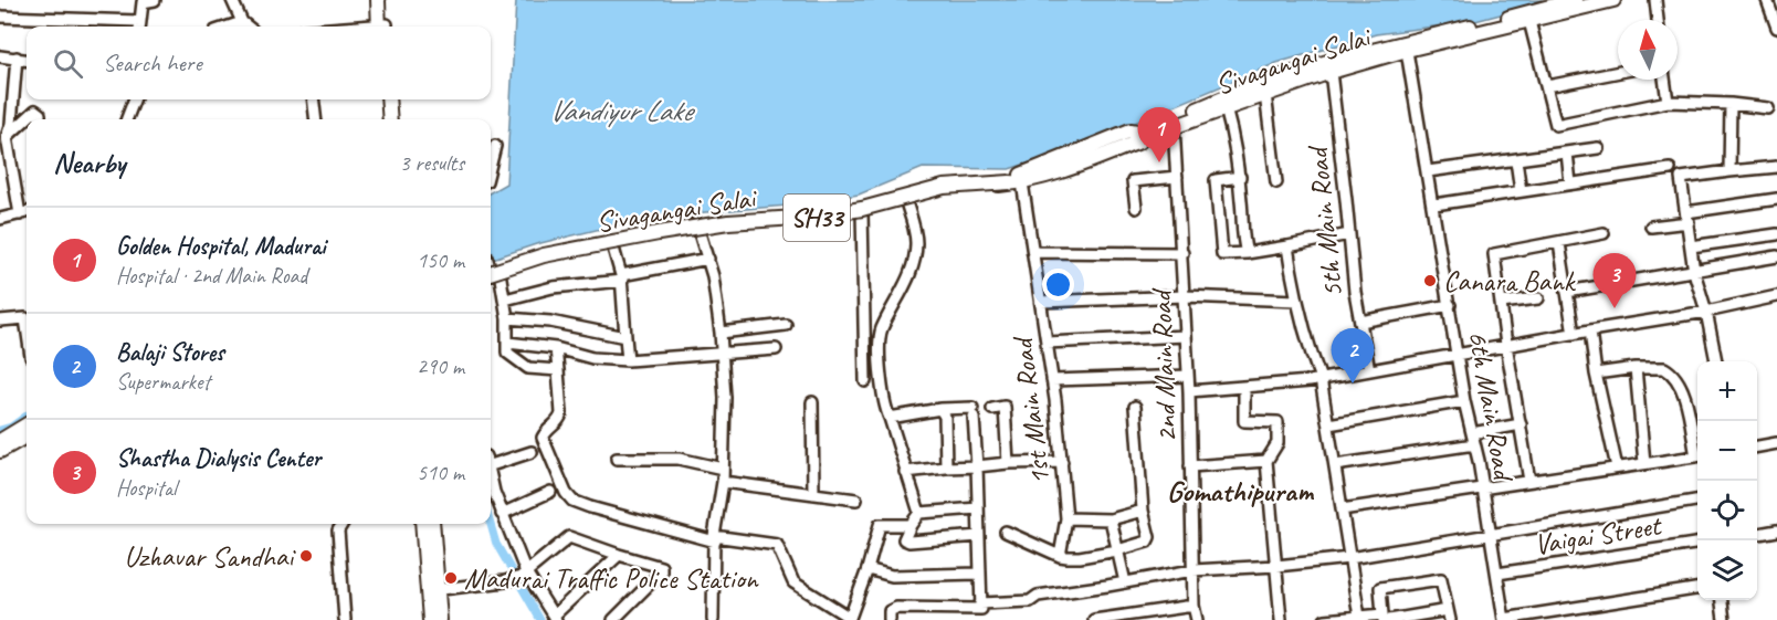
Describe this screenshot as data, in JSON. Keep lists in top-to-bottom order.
{
  "streets": {
    "main road": ["Sivagangai Salai", "SH33"],
    "street": [
      "5th Main Road",
      "2nd Main Road",
      "6th Main Road",
      "1st Main Road",
      "Vaigai Street"
    ]
  },
  "crossings": [
    ["Sivagangai Salai", "5th Main Road"],
    ["Sivagangai Salai", "2nd Main Road"],
    ["Sivagangai Salai", "6th Main Road"],
    ["Sivagangai Salai", "1st Main Road"],
    ["6th Main Road", "Vaigai Street"]
  ],
  "districts": ["Gomathipuram"],
  "water": ["Vandiyur Lake"],
  "places": ["Canara Bank", "Uzhavar Sandhai", "Madurai Traffic Police Station"],
  "north": "top",
  "page": {
    "search": "Search here",
    "pins": ["1", "3", "2"],
    "heading": ["Nearby", "3 results"],
    "list": [
      {
        "mark": "1",
        "name": "Golden Hospital, Madurai",
        "note": "Hospital · 2nd Main Road",
        "value": "150 m"
      },
      {
        "mark": "2",
        "name": "Balaji Stores",
        "note": "Supermarket",
        "value": "290 m"
      },
      {
        "mark": "3",
        "name": "Shastha Dialysis Center",
        "note": "Hospital",
        "value": "510 m"
      }
    ],
    "map_buttons": ["+", "−"]
  }
}
